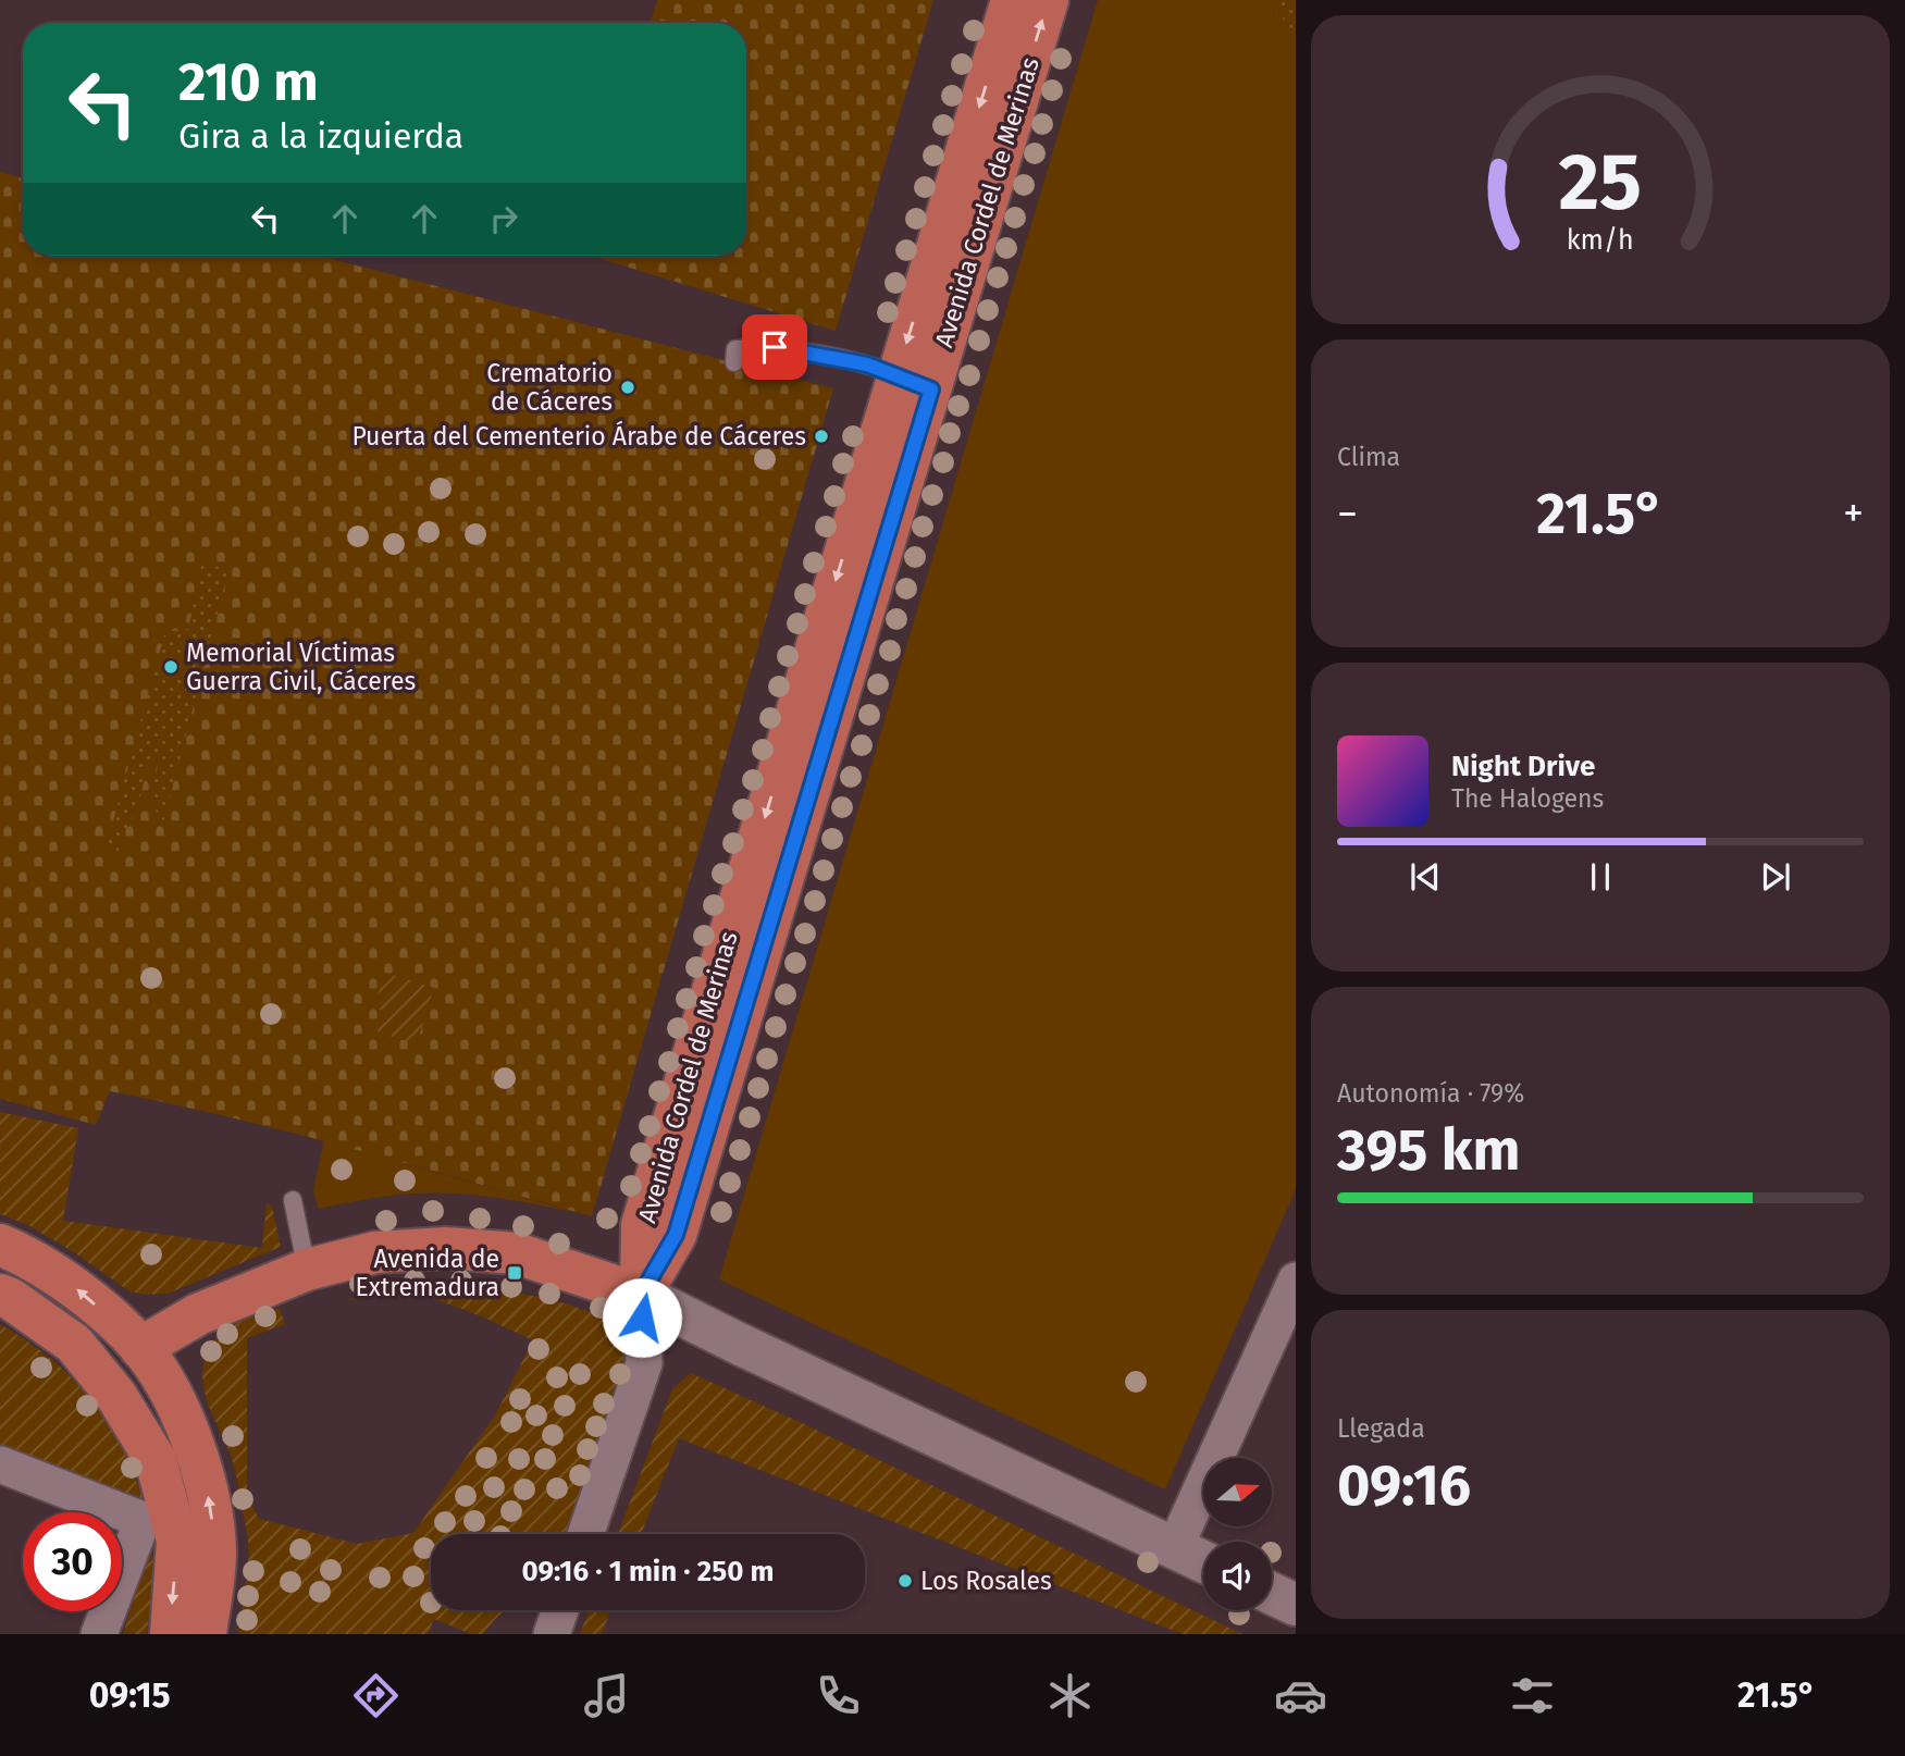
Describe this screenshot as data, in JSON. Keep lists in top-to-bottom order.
{
  "streets": {
    "main road": ["Avenida Cordel de Merinas"]
  },
  "places": {
    "other": [
      "Crematorio de Cáceres",
      "Puerta del Cementerio Árabe de Cáceres",
      "Memorial Víctimas Guerra Civil, Cáceres",
      "Los Rosales"
    ],
    "transit": ["Avenida de Extremadura"]
  },
  "north": "right",
  "page": {
    "turn": ["210 m", "Gira a la izquierda"],
    "tile": [
      "Clima",
      ["Autonomía · 79%", "395 km"],
      ["Llegada", "09:16"]
    ],
    "heat": ["−", "21.5°", "+"],
    "song": ["Night Drive", "The Halogens"],
    "limit": "30",
    "trip": "09:16 · 1 min · 250 m",
    "tabs": ["09:15", "21.5°"],
    "gauge": ["25", "km/h"]
  }
}
